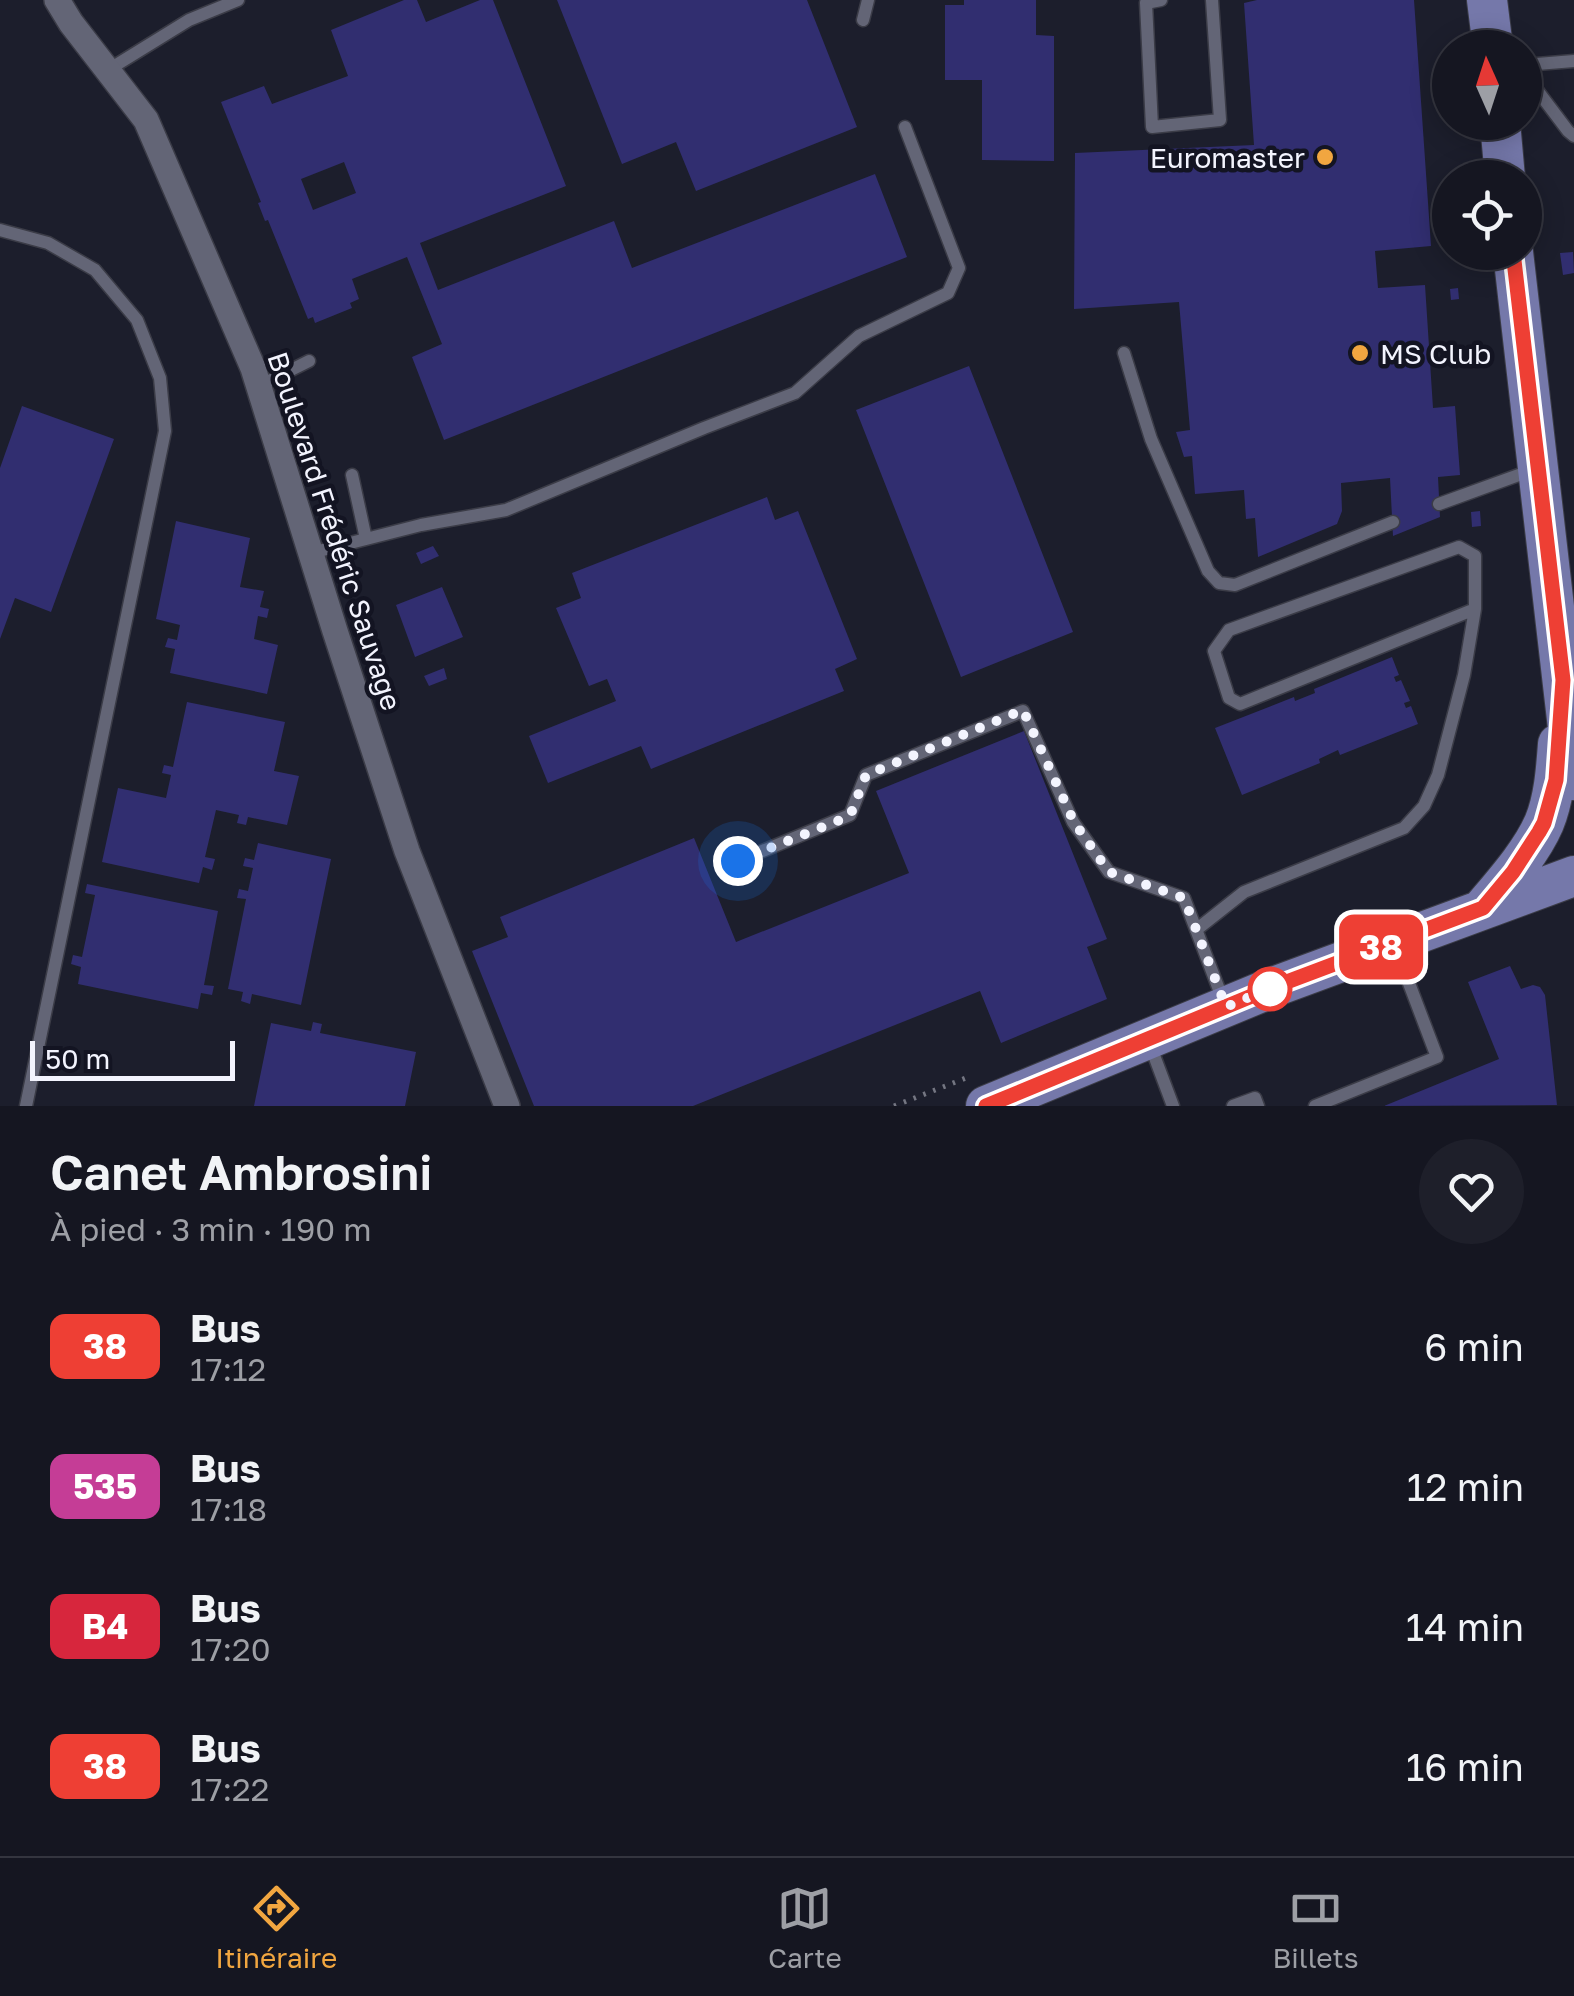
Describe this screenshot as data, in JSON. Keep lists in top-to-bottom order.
{
  "streets": {
    "street": ["Boulevard Frédéric Sauvage"]
  },
  "places": ["Euromaster", "MS Club"],
  "lines": ["bus line 38"],
  "scale_bar": "50 m",
  "north": "top",
  "page": {
    "on_map": "38",
    "scale": "50 m",
    "heading": ["Canet Ambrosini", "À pied · 3 min · 190 m"],
    "list": [
      {
        "mark": "38",
        "name": "Bus",
        "note": "17:12",
        "value": "6 min"
      },
      {
        "mark": "535",
        "name": "Bus",
        "note": "17:18",
        "value": "12 min"
      },
      {
        "mark": "B4",
        "name": "Bus",
        "note": "17:20",
        "value": "14 min"
      },
      {
        "mark": "38",
        "name": "Bus",
        "note": "17:22",
        "value": "16 min"
      }
    ],
    "tabs": ["Itinéraire", "Carte", "Billets"]
  }
}
